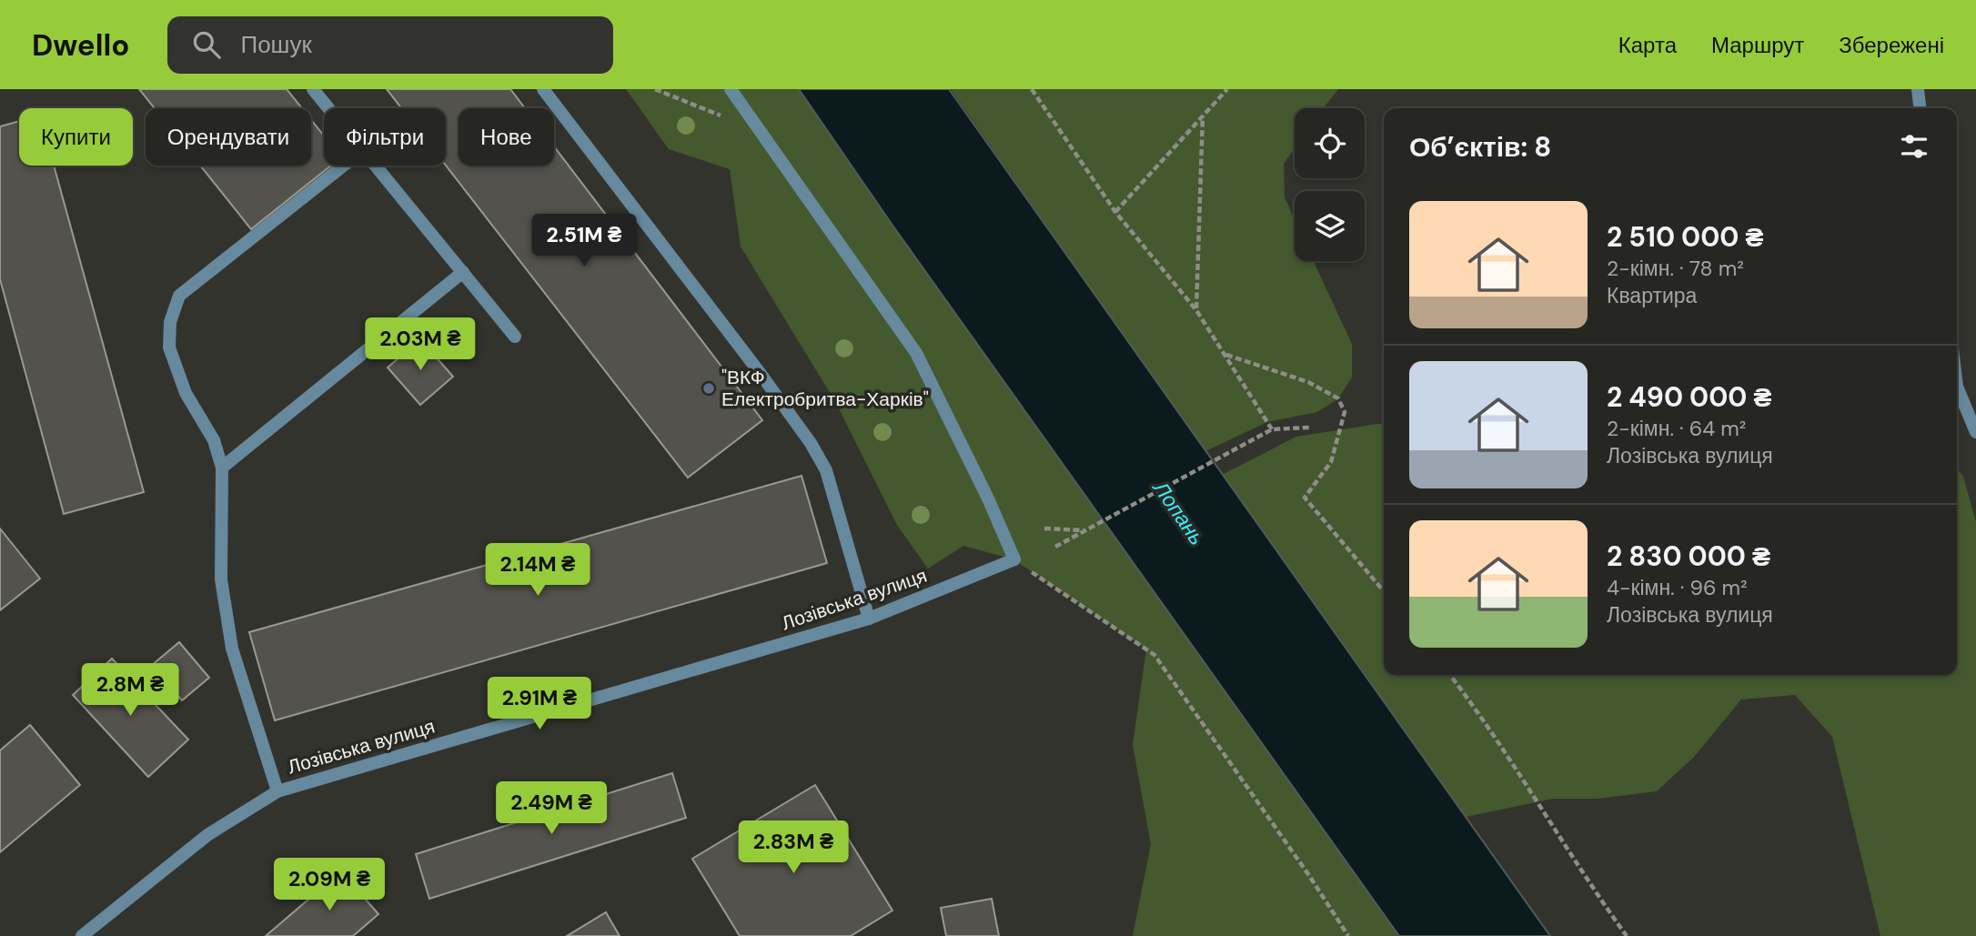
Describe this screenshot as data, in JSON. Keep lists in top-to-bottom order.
{
  "streets": {
    "street": ["Лозівська вулиця"]
  },
  "water": ["Лопань"],
  "places": ["\"ВКФ Електробритва-Харків\""],
  "page": {
    "header": "Dwello",
    "search": "Пошук",
    "nav": ["Карта", "Маршрут", "Збережені"],
    "chip": [
      "Купити",
      "Орендувати",
      "Фільтри",
      "Нове"
    ],
    "heading": "Об’єктів: 8",
    "list": [
      {
        "name": "2 510 000 ₴",
        "note": "2-кімн. · 78 m² · Квартира"
      },
      {
        "name": "2 490 000 ₴",
        "note": "2-кімн. · 64 m² · Лозівська вулиця"
      },
      {
        "name": "2 830 000 ₴",
        "note": "4-кімн. · 96 m² · Лозівська вулиця"
      }
    ],
    "price": [
      "2.51M ₴",
      "2.03M ₴",
      "2.14M ₴",
      "2.8M ₴",
      "2.91M ₴",
      "2.49M ₴",
      "2.83M ₴",
      "2.09M ₴"
    ]
  }
}
